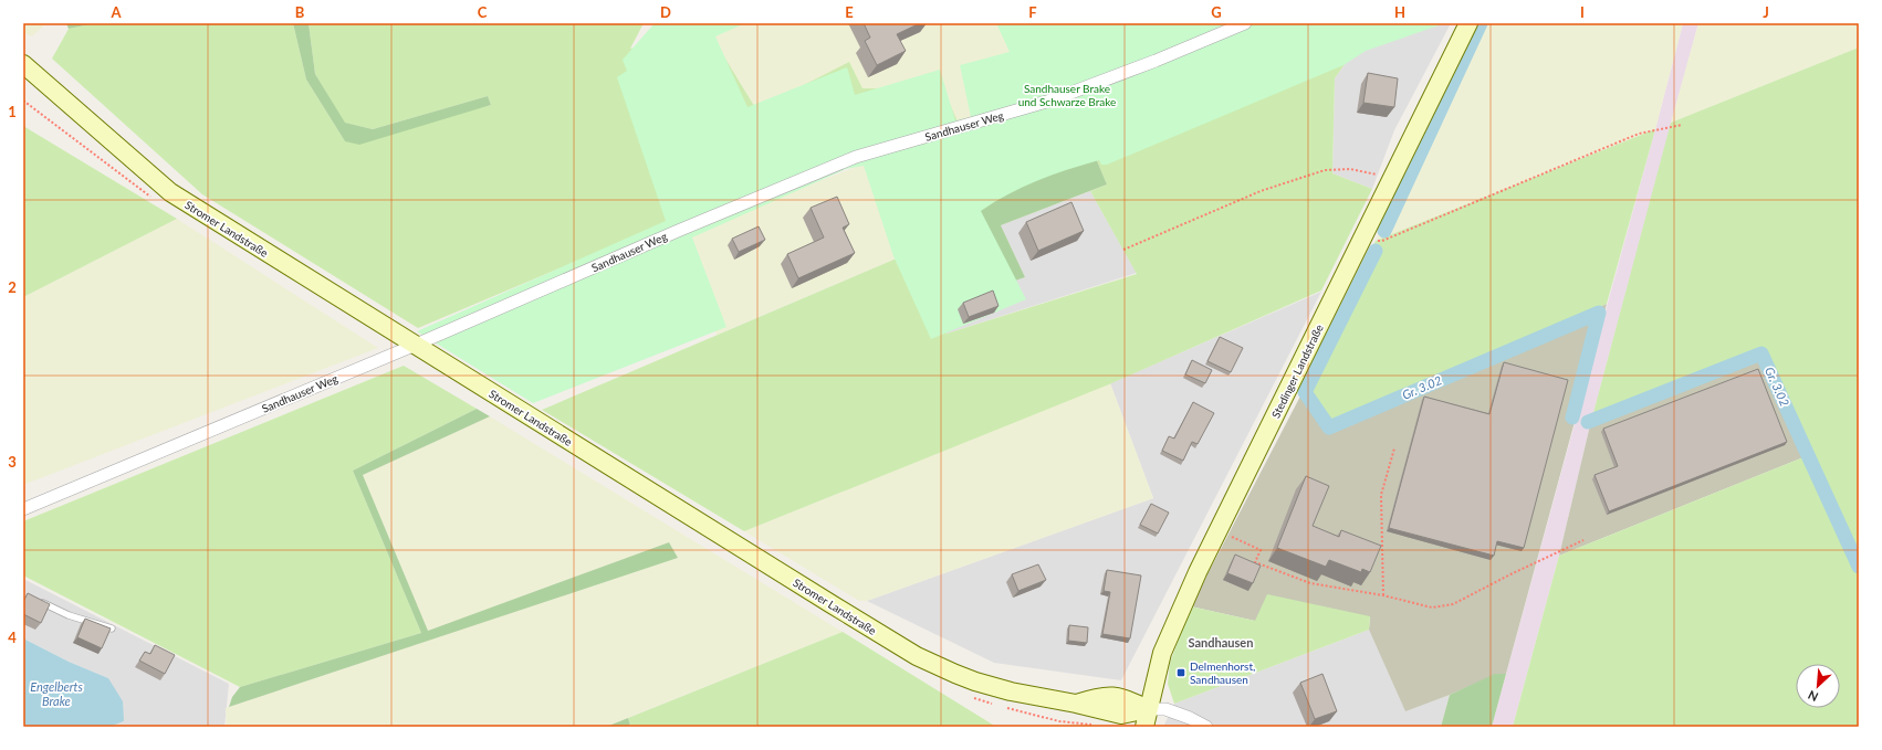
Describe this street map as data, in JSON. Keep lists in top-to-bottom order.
{
  "streets": {
    "main road": ["Stromer Landstraße", "Stedinger Landstraße"],
    "street": ["Sandhauser Weg"]
  },
  "crossings": [
    ["Sandhauser Weg", "Stromer Landstraße"],
    ["Stromer Landstraße", "Stedinger Landstraße"]
  ],
  "districts": ["Sandhausen"],
  "water": ["Gr. 3.02", "Engelberts Brake"],
  "parks": ["Sandhauser Brake und Schwarze Brake"],
  "places": {
    "transit": ["Delmenhorst, Sandhausen"]
  },
  "north": "bottom left",
  "grid": {
    "columns": [
      "A",
      "B",
      "C",
      "D",
      "E",
      "F",
      "G",
      "H",
      "I",
      "J"
    ],
    "rows": [
      "1",
      "2",
      "3",
      "4"
    ]
  }
}
